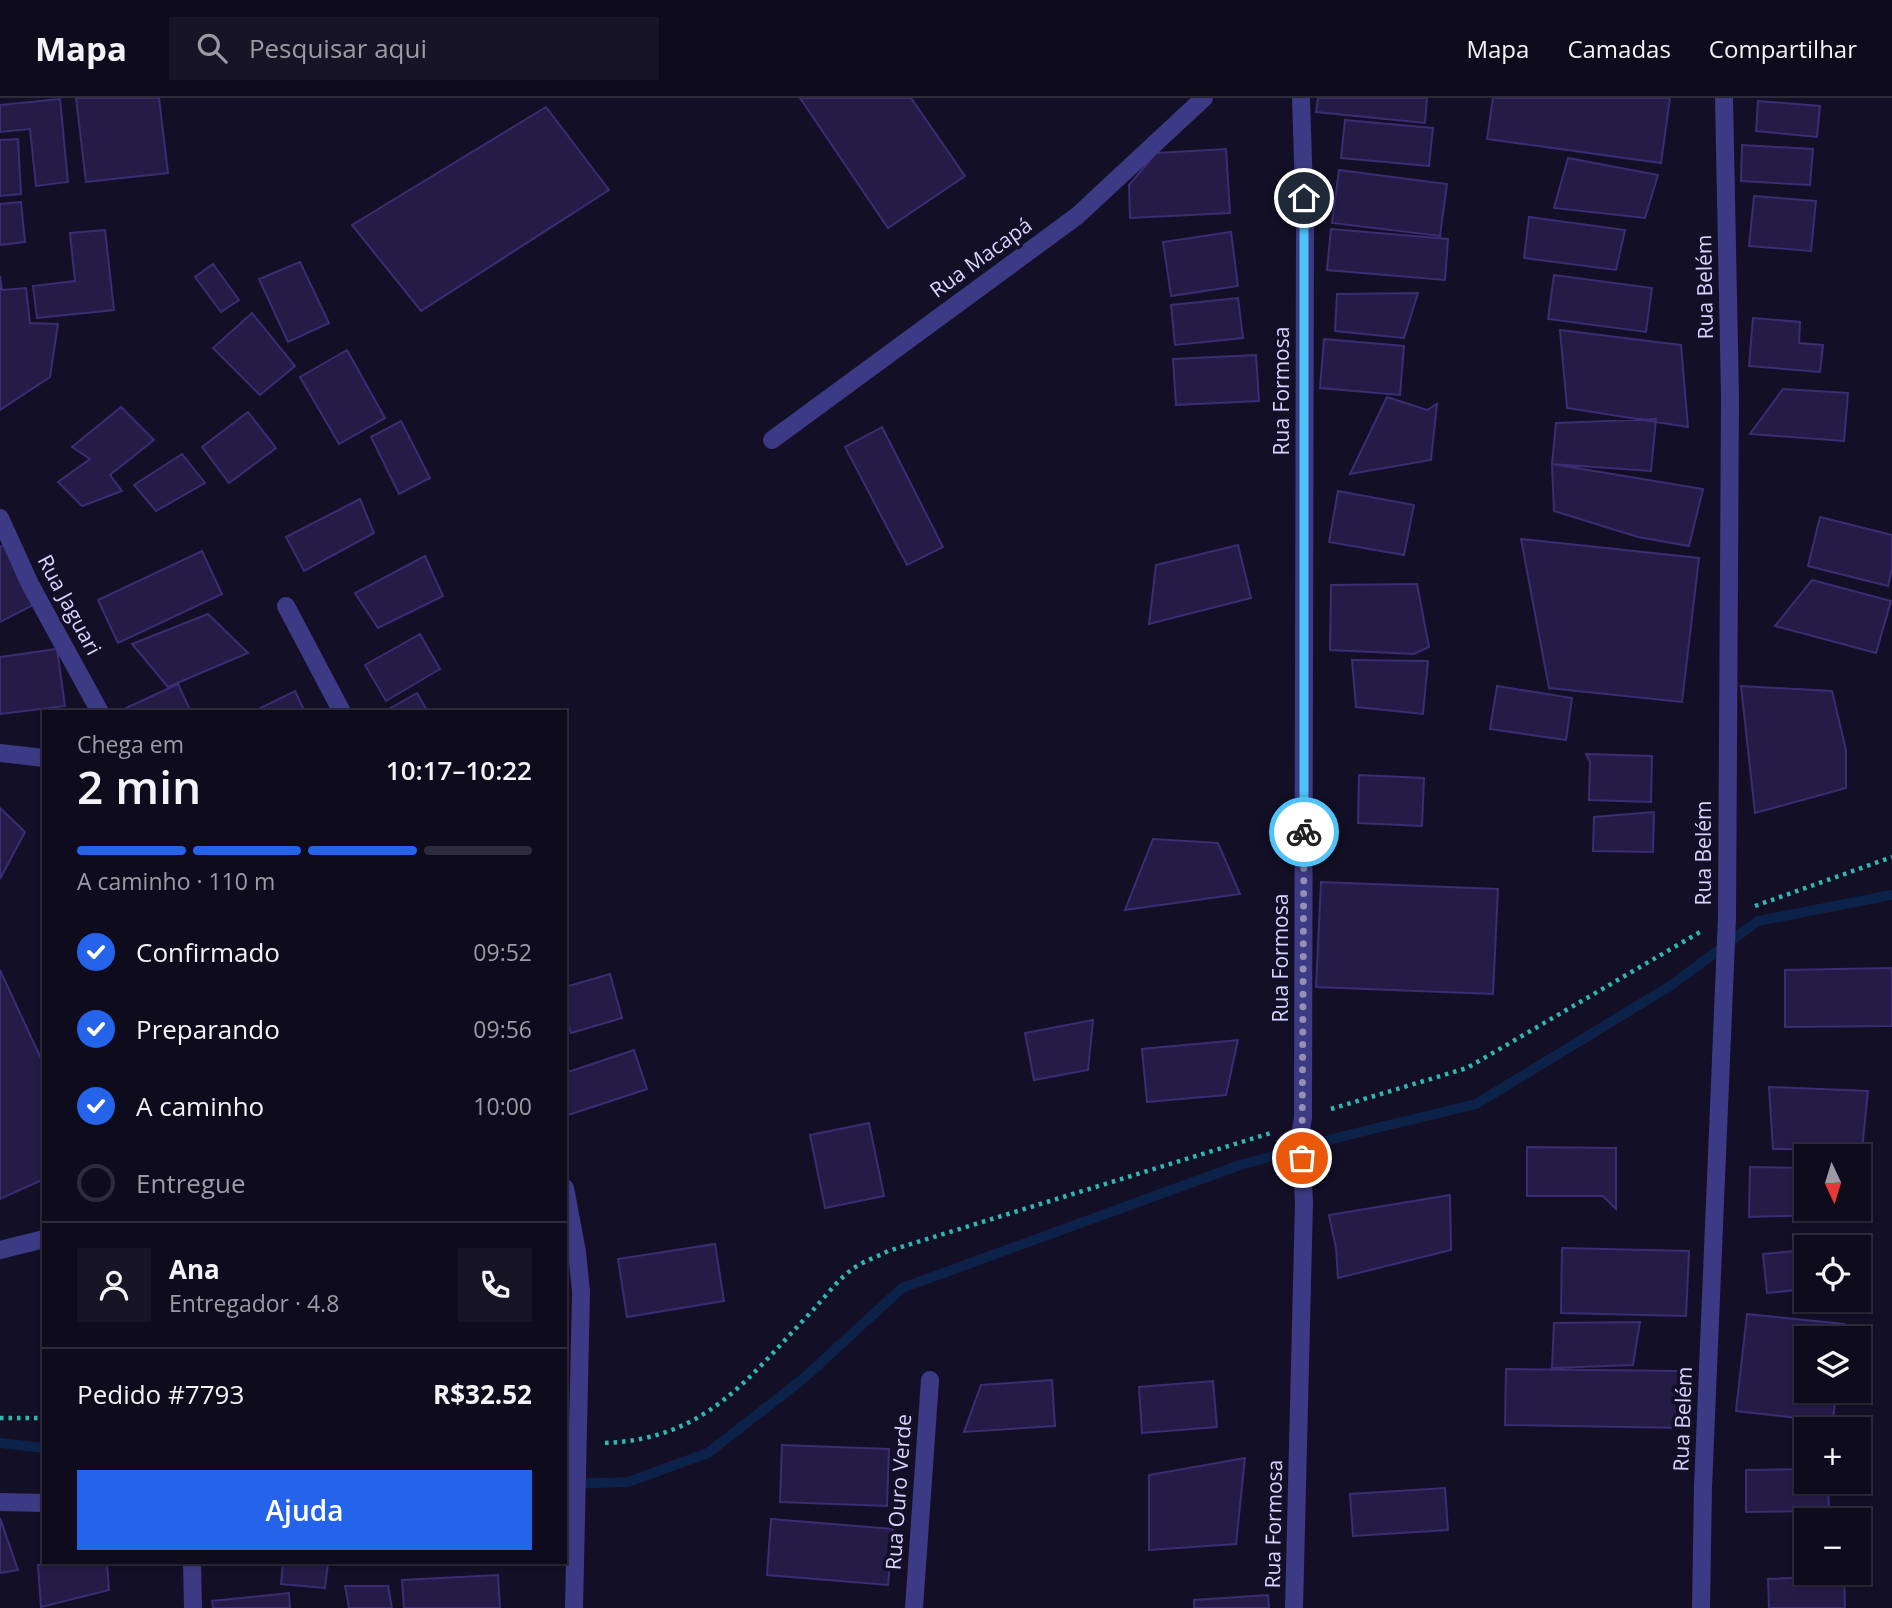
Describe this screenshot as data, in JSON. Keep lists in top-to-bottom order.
{
  "streets": {
    "street": [
      "Rua Macapá",
      "Rua Belém",
      "Rua Formosa",
      "Rua Jaguari",
      "Rua Ouro Verde"
    ]
  },
  "north": "bottom",
  "page": {
    "header": "Mapa",
    "search": "Pesquisar aqui",
    "nav": ["Mapa", "Camadas", "Compartilhar"],
    "heading": ["2 min", "Chega em", "10:17–10:22"],
    "panel": [
      "Ana",
      "Entregador · 4.8",
      "Pedido #7793",
      "R$32.52"
    ],
    "bar": "A caminho · 110 m",
    "list": [
      ["Confirmado", "09:52"],
      ["Preparando", "09:56"],
      ["A caminho", "10:00"],
      "Entregue"
    ],
    "map_buttons": ["+", "−"],
    "buttons": "Ajuda"
  }
}
